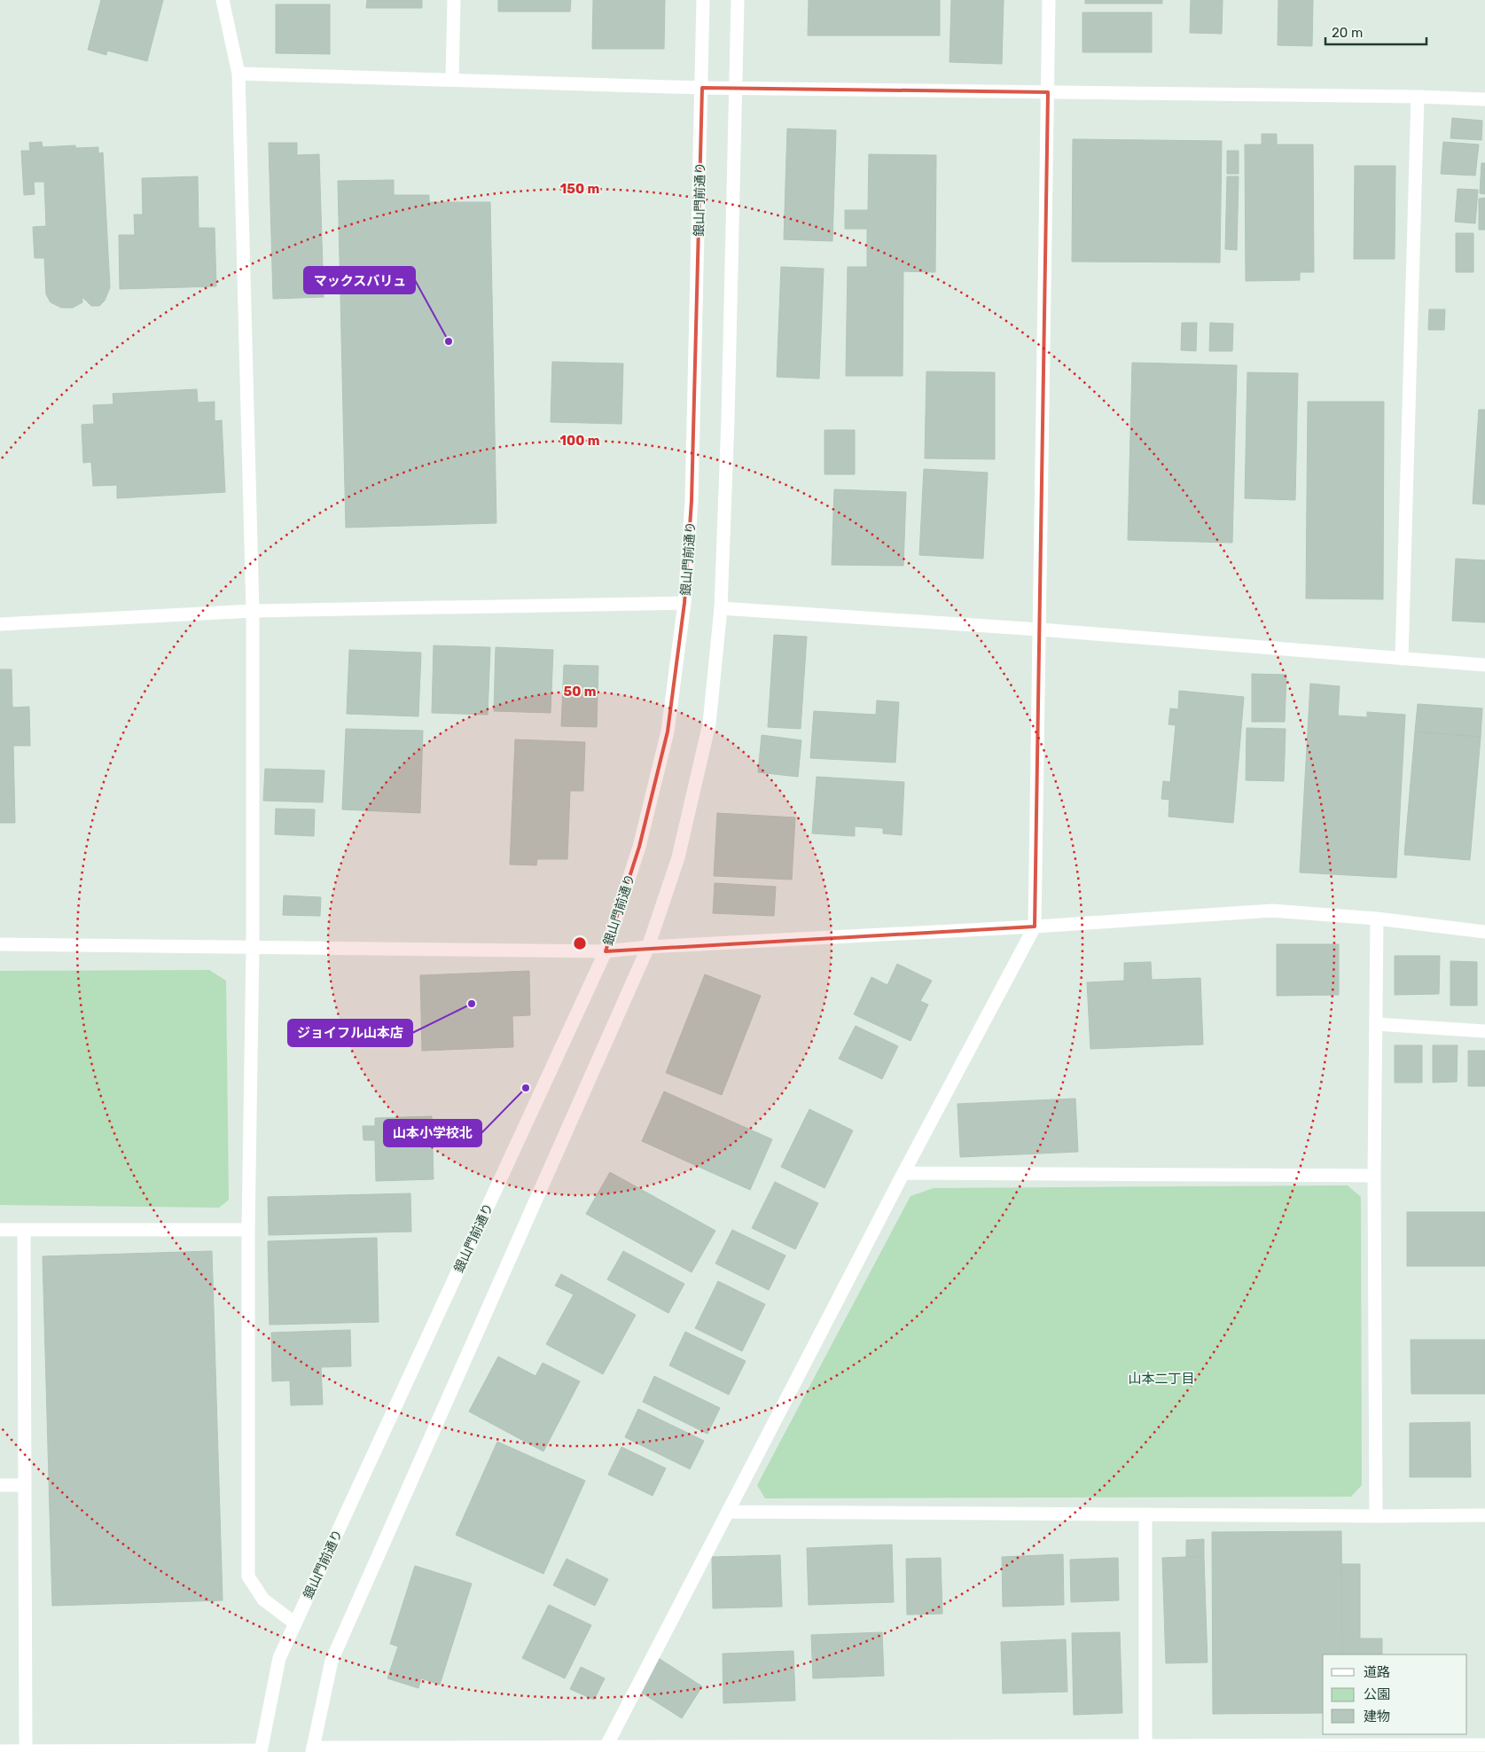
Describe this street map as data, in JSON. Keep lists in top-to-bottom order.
{
  "streets": {
    "street": ["銀山門前通り"]
  },
  "districts": ["山本二丁目"],
  "places": ["マックスバリュ", "ジョイフル山本店", "山本小学校北"],
  "legend": ["道路", "公園", "建物"],
  "scale_bar": "20 m",
  "rings": ["150 m", "100 m", "50 m"]
}
